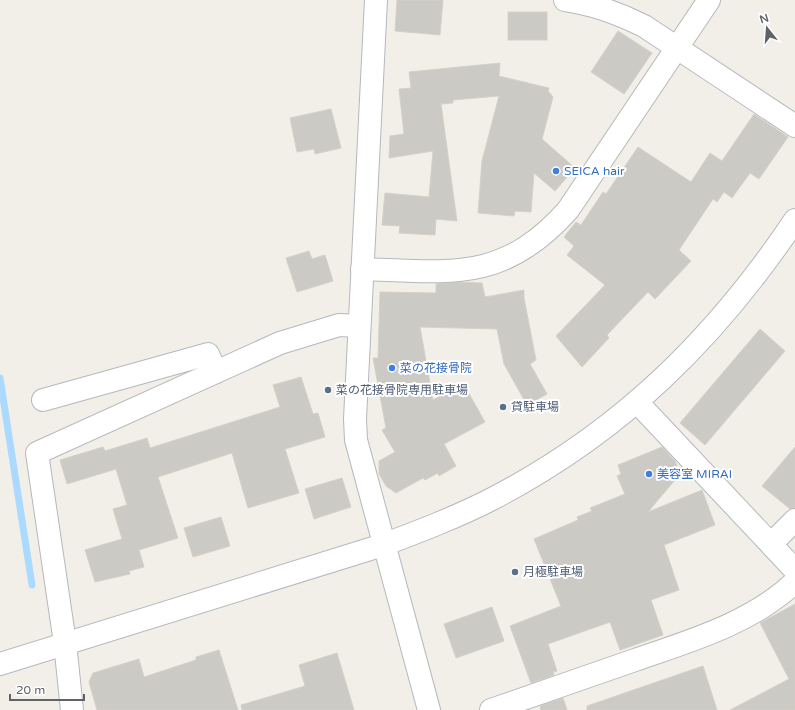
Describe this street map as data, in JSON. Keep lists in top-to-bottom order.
{
  "places": [
    "SEICA hair",
    "菜の花接骨院",
    "菜の花接骨院専用駐車場",
    "貸駐車場",
    "美容室 MIRAI",
    "月極駐車場"
  ],
  "scale_bar": "20 m",
  "north": "top"
}
